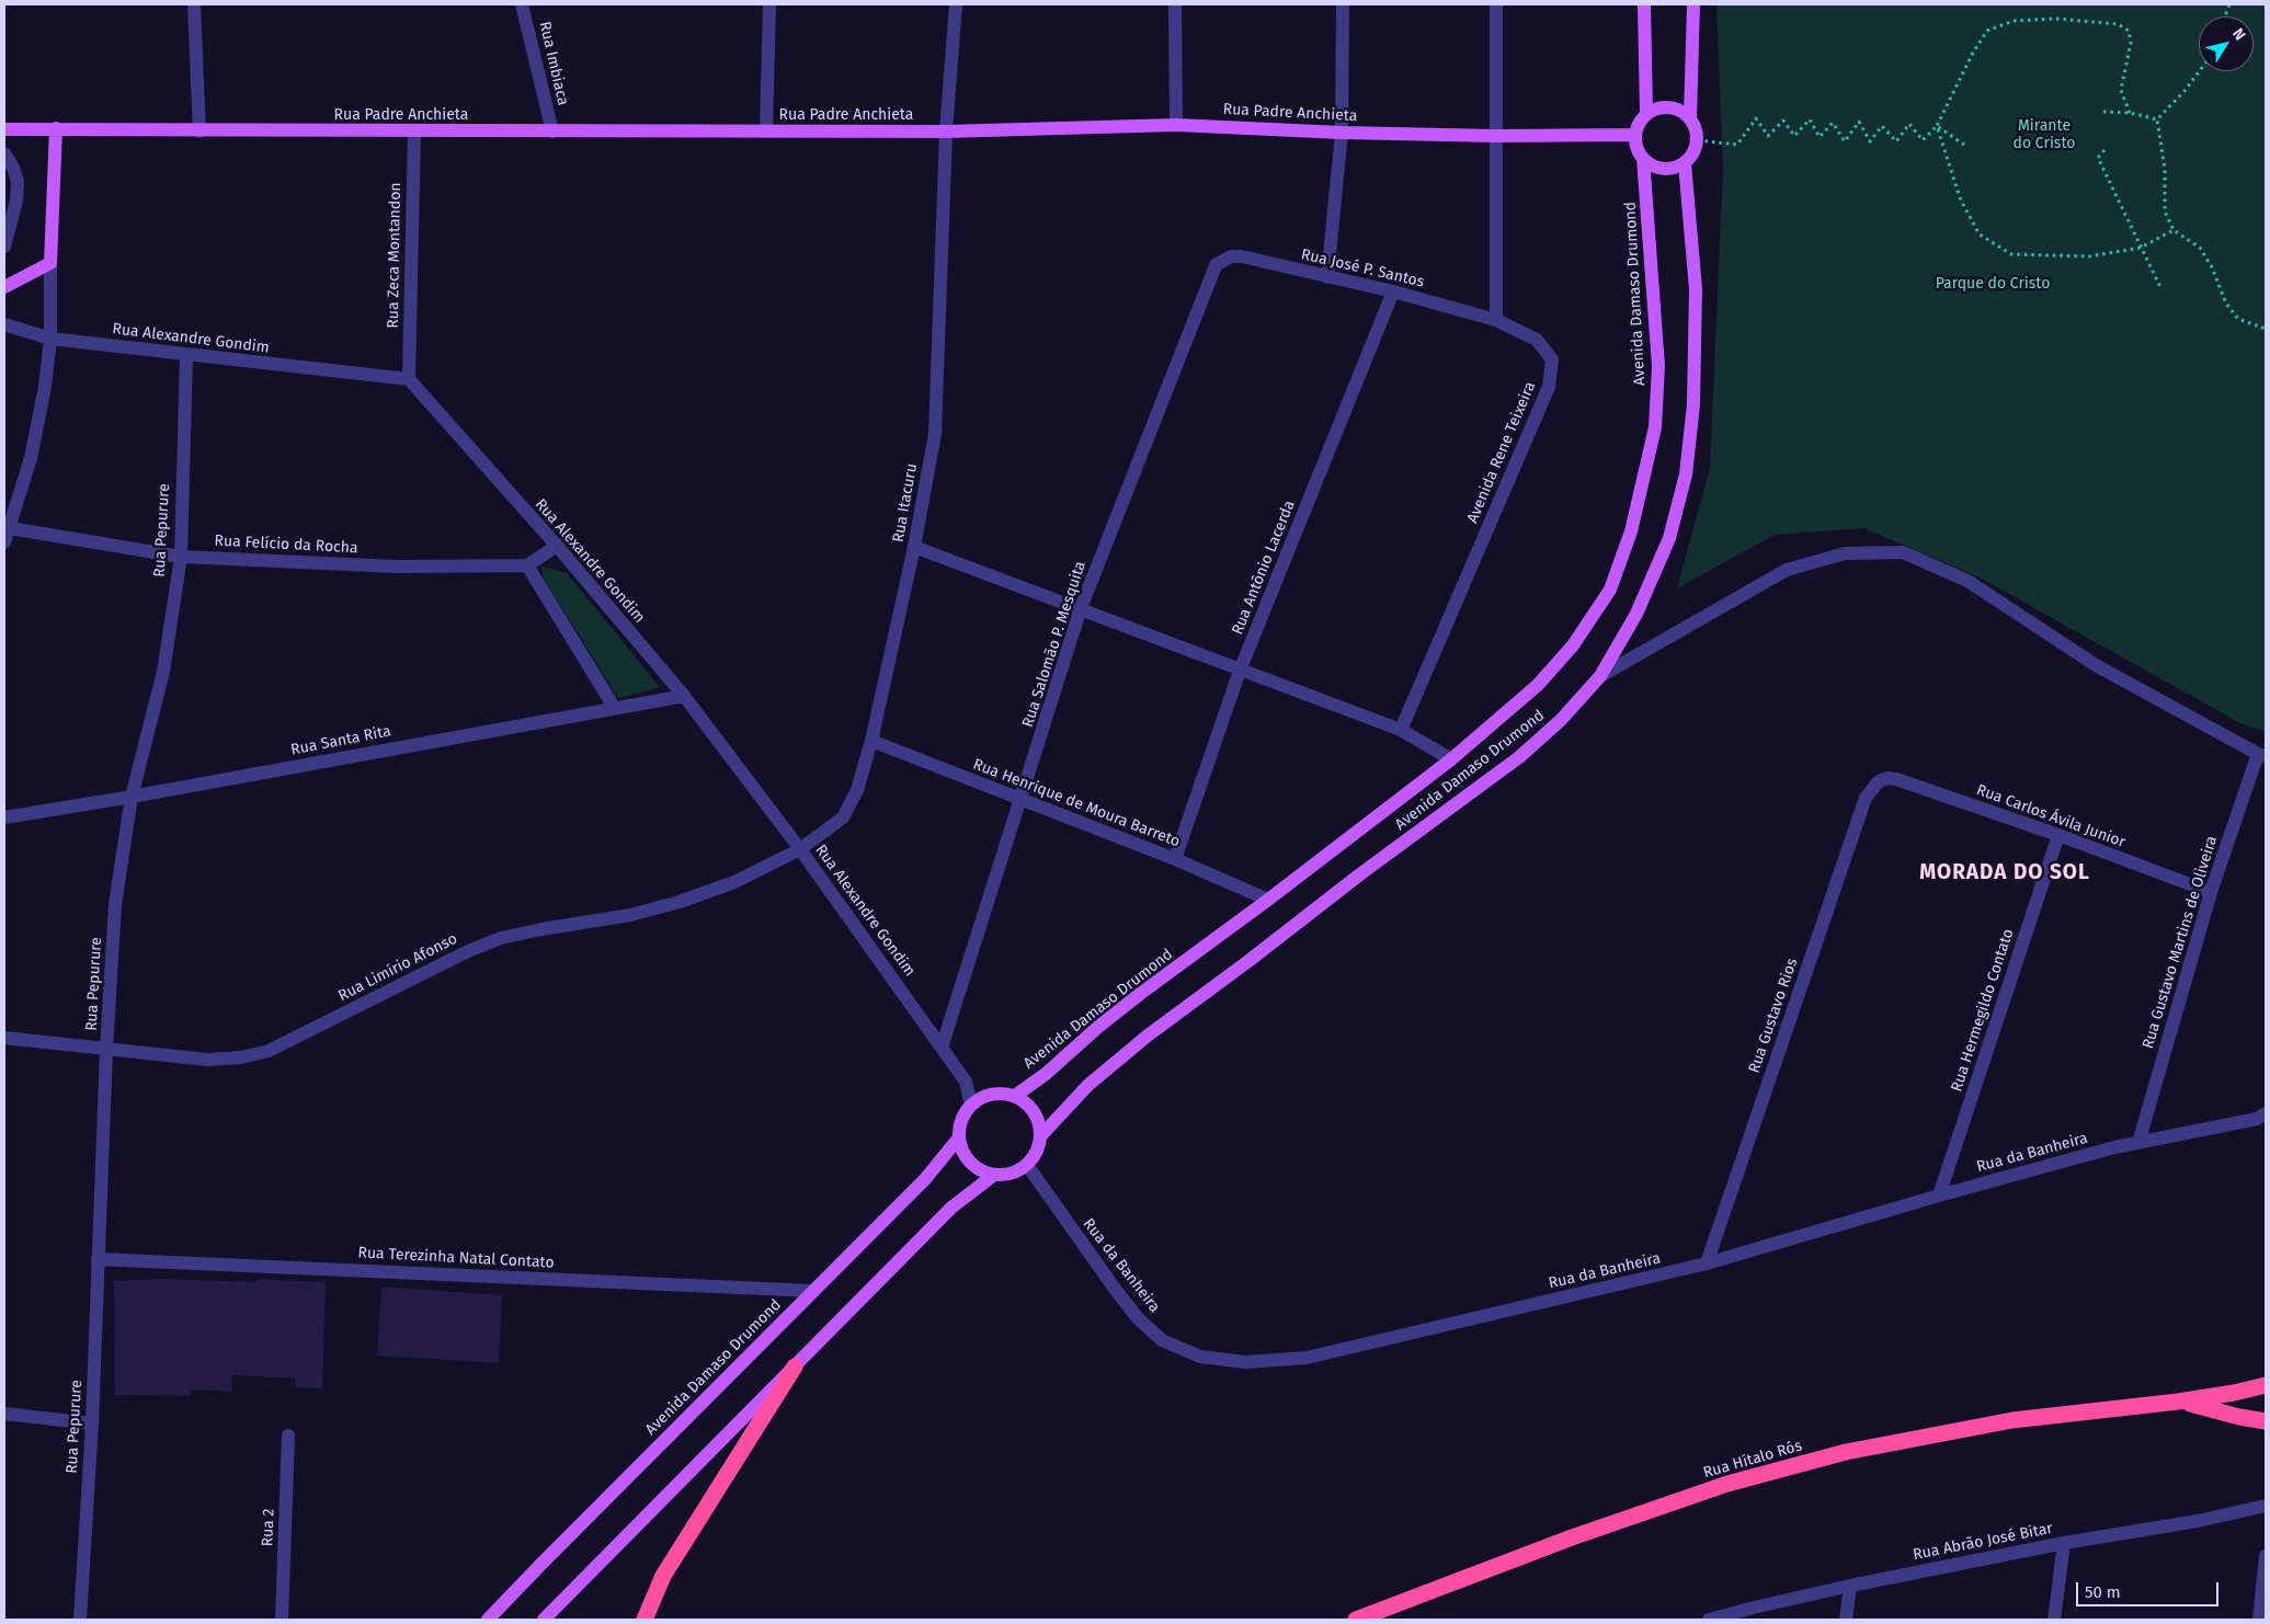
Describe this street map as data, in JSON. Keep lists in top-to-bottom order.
{
  "streets": {
    "highway": ["Rua Hítalo Rós"],
    "main road": ["Rua Padre Anchieta", "Avenida Damaso Drumond"],
    "street": [
      "Rua Imbiaca",
      "Rua Zeca Montandon",
      "Rua José P. Santos",
      "Rua Alexandre Gondim",
      "Avenida Rene Teixeira",
      "Rua Itacuru",
      "Rua Pepurure",
      "Rua Felício da Rocha",
      "Rua Antônio Lacerda",
      "Rua Salomão P. Mesquita",
      "Rua Santa Rita",
      "Rua Henrique de Moura Barreto",
      "Rua Carlos Ávila Junior",
      "Rua Gustavo Martins de Oliveira",
      "Rua Limírio Afonso",
      "Rua Hermegildo Contato",
      "Rua Gustavo Rios",
      "Rua da Banheira",
      "Rua Terezinha Natal Contato",
      "Rua 2",
      "Rua Abrão José Bitar"
    ]
  },
  "crossings": [
    ["Rua Imbiaca", "Rua Padre Anchieta"],
    ["Rua Padre Anchieta", "Rua Zeca Montandon"],
    ["Rua Padre Anchieta", "Avenida Damaso Drumond"],
    ["Rua Padre Anchieta", "Rua Itacuru"],
    ["Rua Zeca Montandon", "Rua Alexandre Gondim"],
    ["Rua José P. Santos", "Avenida Rene Teixeira"],
    ["Rua José P. Santos", "Rua Antônio Lacerda"],
    ["Rua José P. Santos", "Rua Salomão P. Mesquita"],
    ["Avenida Damaso Drumond", "Rua Alexandre Gondim"],
    ["Avenida Damaso Drumond", "Rua Henrique de Moura Barreto"],
    ["Avenida Damaso Drumond", "Rua da Banheira"],
    ["Avenida Damaso Drumond", "Rua Terezinha Natal Contato"],
    ["Rua Alexandre Gondim", "Rua Itacuru"],
    ["Rua Alexandre Gondim", "Rua Pepurure"],
    ["Rua Alexandre Gondim", "Rua Salomão P. Mesquita"],
    ["Rua Alexandre Gondim", "Rua Santa Rita"],
    ["Rua Alexandre Gondim", "Rua Limírio Afonso"],
    ["Rua Alexandre Gondim", "Rua da Banheira"],
    ["Rua Itacuru", "Rua Henrique de Moura Barreto"],
    ["Rua Itacuru", "Rua Limírio Afonso"],
    ["Rua Pepurure", "Rua Felício da Rocha"],
    ["Rua Pepurure", "Rua Santa Rita"],
    ["Rua Pepurure", "Rua Limírio Afonso"],
    ["Rua Pepurure", "Rua Terezinha Natal Contato"],
    ["Rua Antônio Lacerda", "Rua Henrique de Moura Barreto"],
    ["Rua Salomão P. Mesquita", "Rua Henrique de Moura Barreto"],
    ["Rua Carlos Ávila Junior", "Rua Gustavo Martins de Oliveira"],
    ["Rua Carlos Ávila Junior", "Rua Hermegildo Contato"],
    ["Rua Carlos Ávila Junior", "Rua Gustavo Rios"],
    ["Rua Gustavo Martins de Oliveira", "Rua da Banheira"],
    ["Rua Hermegildo Contato", "Rua da Banheira"],
    ["Rua Gustavo Rios", "Rua da Banheira"]
  ],
  "districts": ["MORADA DO SOL"],
  "parks": ["Mirante do Cristo", "Parque do Cristo"],
  "scale_bar": "50 m",
  "north": "top right"
}
